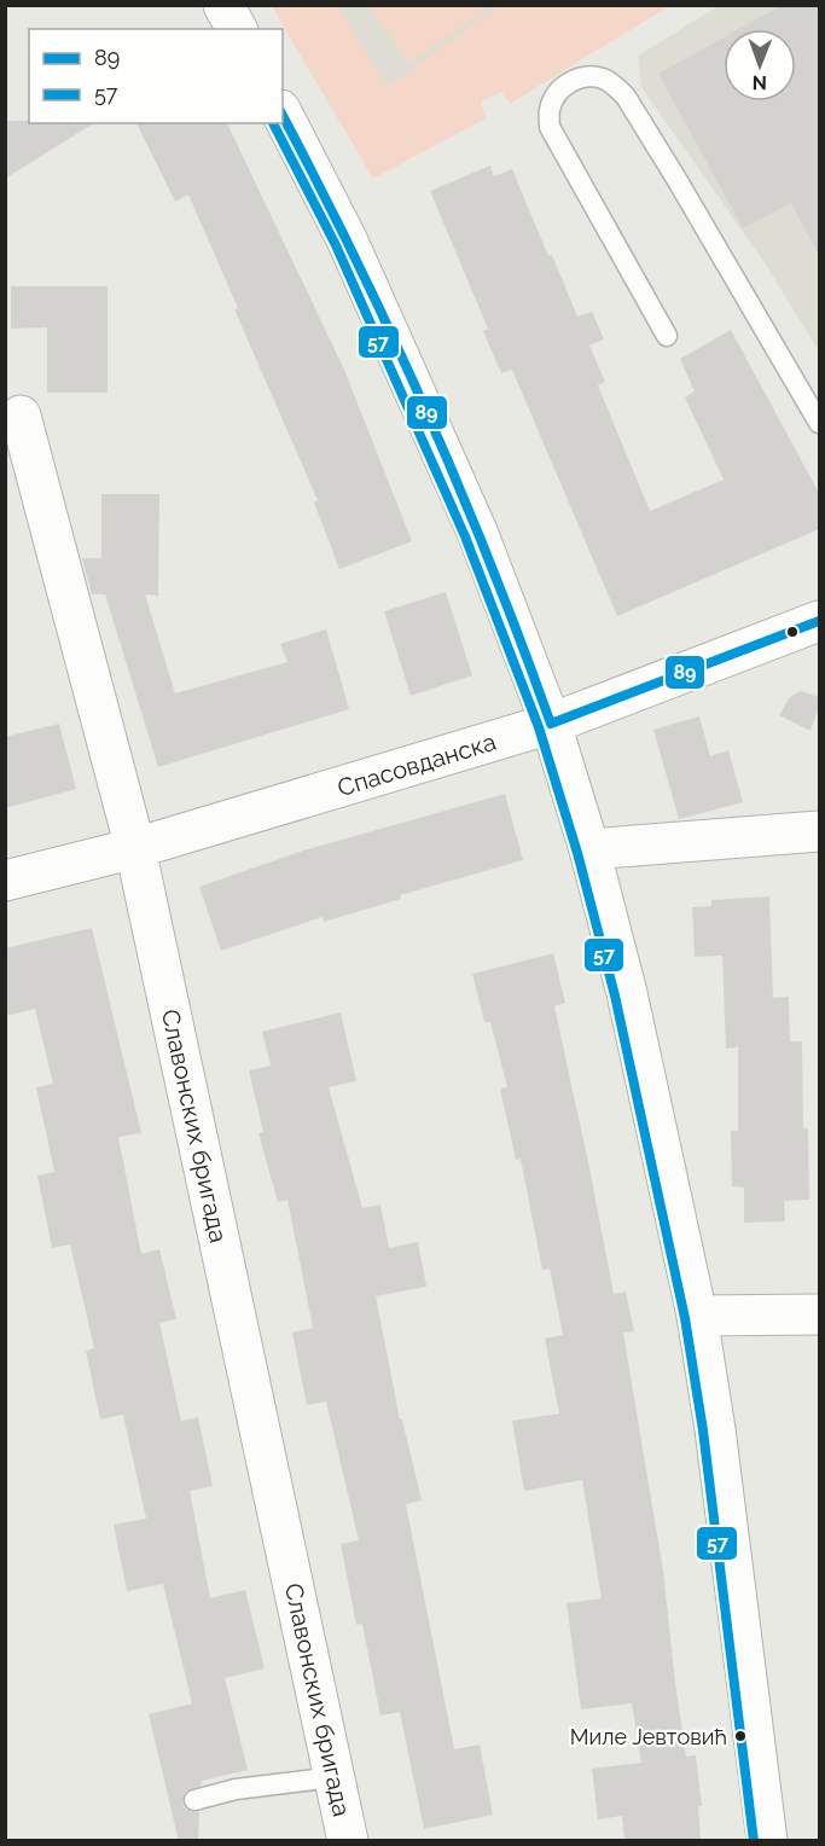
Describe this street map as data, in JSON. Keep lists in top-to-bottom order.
{
  "streets": {
    "street": ["Спасовданска", "Славонских бригада"]
  },
  "crossings": [
    ["Спасовданска", "Славонских бригада"]
  ],
  "places": ["Миле Јевтовић"],
  "lines": ["transit line 89", "transit line 57"],
  "legend": ["89", "57"],
  "north": "bottom"
}
